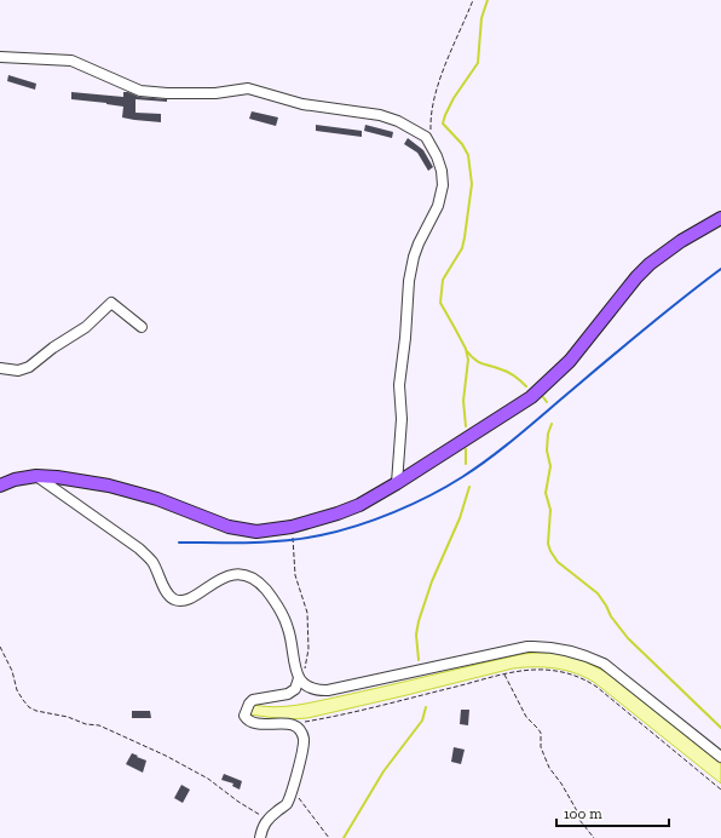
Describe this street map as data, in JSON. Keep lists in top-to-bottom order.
{
  "scale_bar": "100 m"
}
